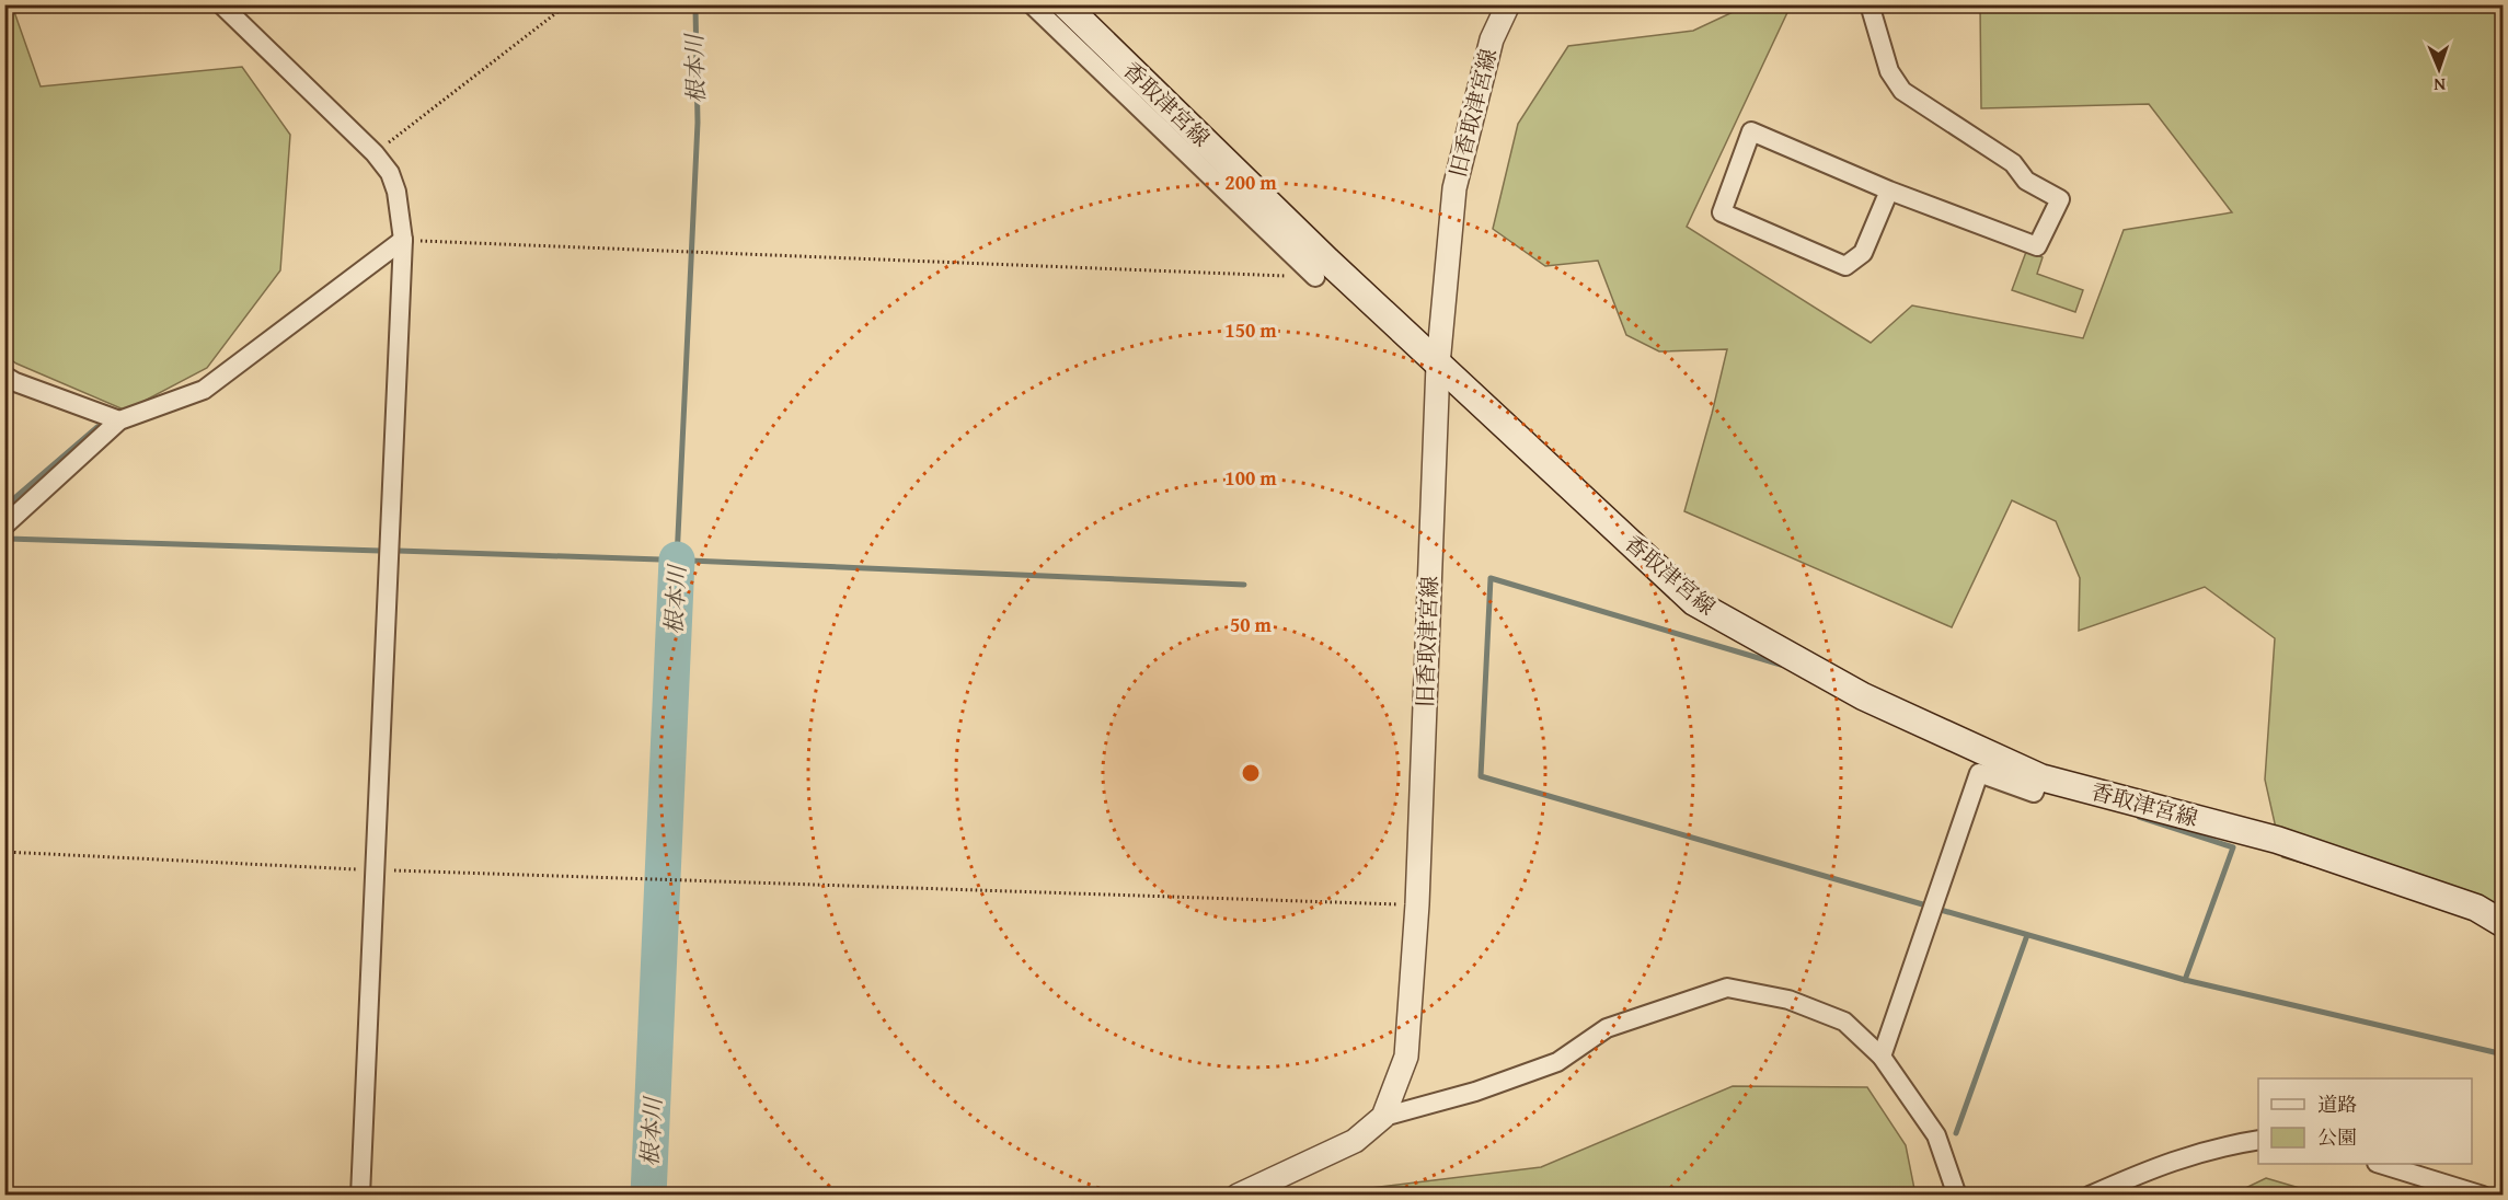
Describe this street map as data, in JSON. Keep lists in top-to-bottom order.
{
  "streets": {
    "main road": ["香取津宮線"],
    "street": ["旧香取津宮線"]
  },
  "crossings": [
    ["香取津宮線", "旧香取津宮線"]
  ],
  "water": ["根本川"],
  "legend": ["道路", "公園"],
  "north": "bottom",
  "rings": [
    "200 m",
    "150 m",
    "100 m",
    "50 m"
  ]
}
